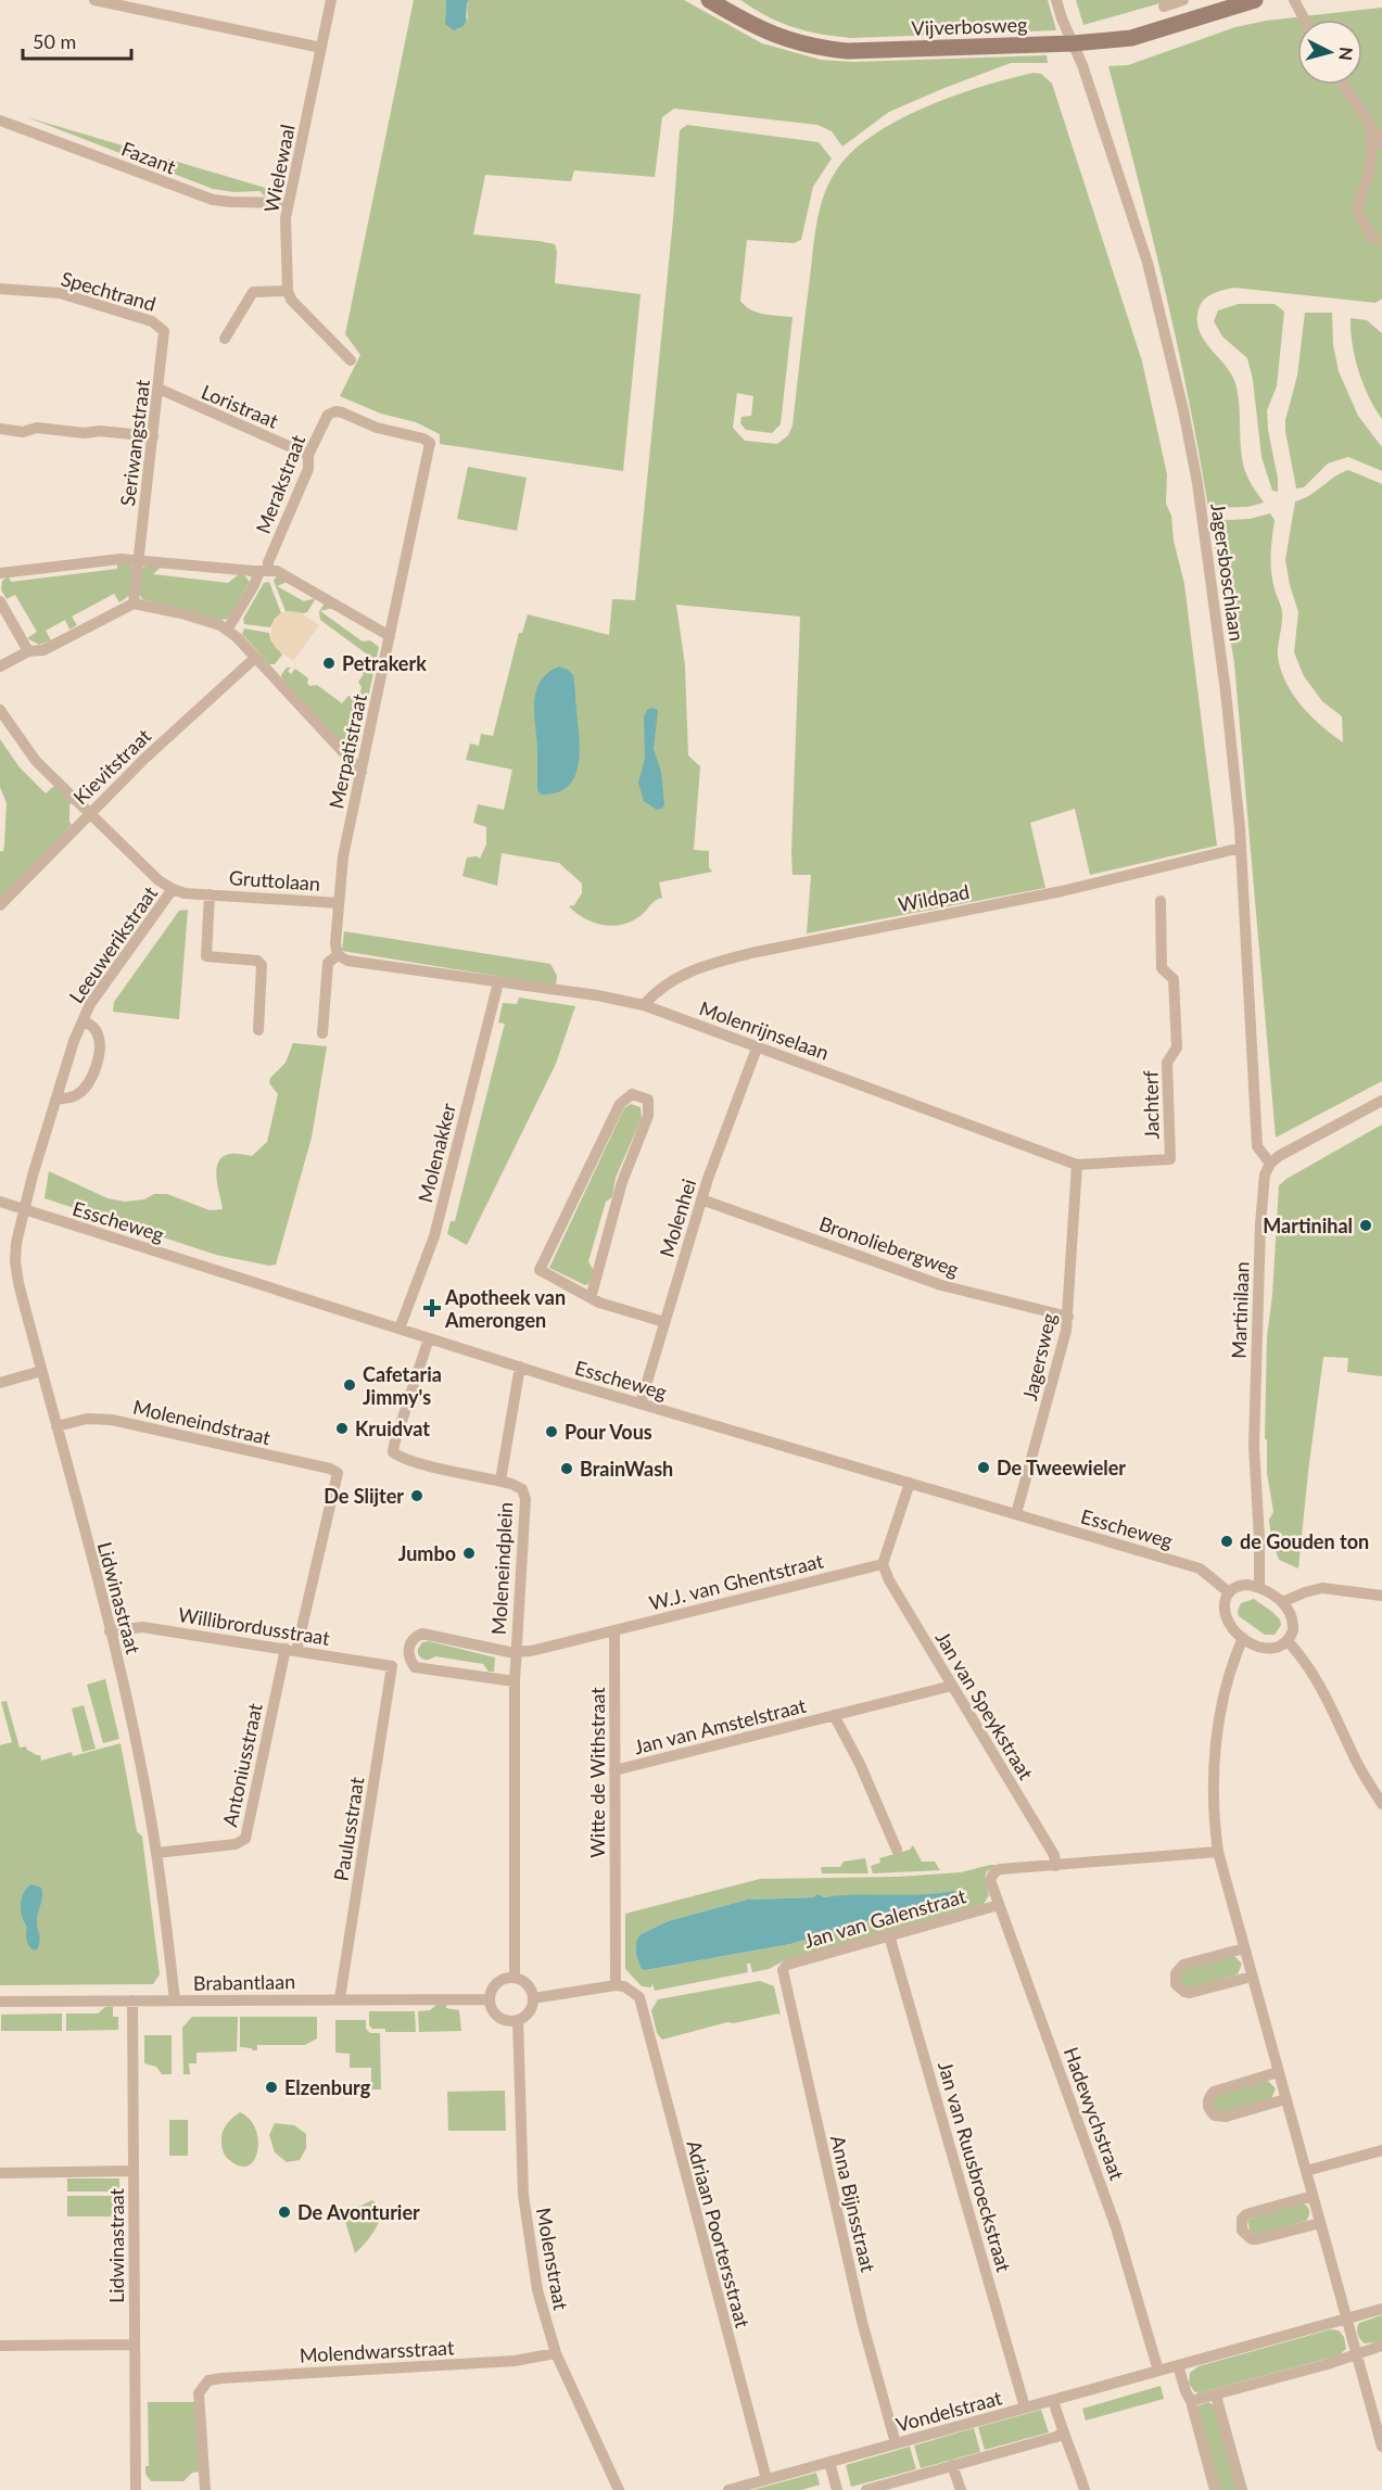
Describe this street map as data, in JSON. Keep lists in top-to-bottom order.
{
  "streets": {
    "main road": ["Vijverbosweg"],
    "street": [
      "Fazant",
      "Wielewaal",
      "Spechtrand",
      "Loristraat",
      "Seriwangstraat",
      "Merakstraat",
      "Jagersboschlaan",
      "Merpatistraat",
      "Kievitstraat",
      "Gruttolaan",
      "Wildpad",
      "Leeuwerikstraat",
      "Molenrijnselaan",
      "Jachterf",
      "Molenakker",
      "Molenhei",
      "Esscheweg",
      "Bronoliebergweg",
      "Martinilaan",
      "Jagersweg",
      "Moleneindstraat",
      "Moleneindplein",
      "W.J. van Ghentstraat",
      "Lidwinastraat",
      "Willibrordusstraat",
      "Jan van Speykstraat",
      "Jan van Amstelstraat",
      "Antoniusstraat",
      "Witte de Withstraat",
      "Paulusstraat",
      "Jan van Galenstraat",
      "Brabantlaan",
      "Hadewychstraat",
      "Jan van Ruusbroeckstraat",
      "Anna Bijnsstraat",
      "Adriaan Poortersstraat",
      "Molenstraat",
      "Molendwarsstraat",
      "Vondelstraat"
    ]
  },
  "crossings": [
    ["Vijverbosweg", "Jagersboschlaan"],
    ["Fazant", "Wielewaal"],
    ["Spechtrand", "Seriwangstraat"],
    ["Loristraat", "Seriwangstraat"],
    ["Loristraat", "Merakstraat"],
    ["Merakstraat", "Merpatistraat"],
    ["Jagersboschlaan", "Wildpad"],
    ["Jagersboschlaan", "Martinilaan"],
    ["Merpatistraat", "Gruttolaan"],
    ["Kievitstraat", "Gruttolaan"],
    ["Gruttolaan", "Leeuwerikstraat"],
    ["Wildpad", "Molenrijnselaan"],
    ["Leeuwerikstraat", "Esscheweg"],
    ["Leeuwerikstraat", "Lidwinastraat"],
    ["Molenrijnselaan", "Jachterf"],
    ["Molenrijnselaan", "Molenakker"],
    ["Molenrijnselaan", "Molenhei"],
    ["Molenrijnselaan", "Jagersweg"],
    ["Molenakker", "Esscheweg"],
    ["Molenhei", "Esscheweg"],
    ["Molenhei", "Bronoliebergweg"],
    ["Esscheweg", "Martinilaan"],
    ["Esscheweg", "Jagersweg"],
    ["Esscheweg", "Moleneindplein"],
    ["Esscheweg", "Lidwinastraat"],
    ["Bronoliebergweg", "Jagersweg"],
    ["Moleneindstraat", "Lidwinastraat"],
    ["Moleneindstraat", "Willibrordusstraat"],
    ["Moleneindstraat", "Antoniusstraat"],
    ["Moleneindplein", "W.J. van Ghentstraat"],
    ["W.J. van Ghentstraat", "Jan van Speykstraat"],
    ["W.J. van Ghentstraat", "Witte de Withstraat"],
    ["Lidwinastraat", "Willibrordusstraat"],
    ["Lidwinastraat", "Antoniusstraat"],
    ["Lidwinastraat", "Brabantlaan"],
    ["Willibrordusstraat", "Antoniusstraat"],
    ["Willibrordusstraat", "Paulusstraat"],
    ["Jan van Speykstraat", "Jan van Amstelstraat"],
    ["Jan van Speykstraat", "Hadewychstraat"],
    ["Jan van Amstelstraat", "Witte de Withstraat"],
    ["Witte de Withstraat", "Adriaan Poortersstraat"],
    ["Paulusstraat", "Brabantlaan"],
    ["Jan van Galenstraat", "Hadewychstraat"],
    ["Jan van Galenstraat", "Jan van Ruusbroeckstraat"],
    ["Jan van Galenstraat", "Anna Bijnsstraat"],
    ["Brabantlaan", "Molenstraat"],
    ["Hadewychstraat", "Vondelstraat"],
    ["Jan van Ruusbroeckstraat", "Vondelstraat"],
    ["Anna Bijnsstraat", "Vondelstraat"],
    ["Adriaan Poortersstraat", "Vondelstraat"],
    ["Molenstraat", "Molendwarsstraat"]
  ],
  "places": {
    "other": [
      "Petrakerk",
      "Martinihal",
      "Cafetaria Jimmy's",
      "Kruidvat",
      "Pour Vous",
      "De Tweewieler",
      "BrainWash",
      "De Slijter",
      "de Gouden ton",
      "Jumbo",
      "Elzenburg",
      "De Avonturier"
    ],
    "health": ["Apotheek van Amerongen"]
  },
  "scale_bar": "50 m",
  "north": "right"
}
